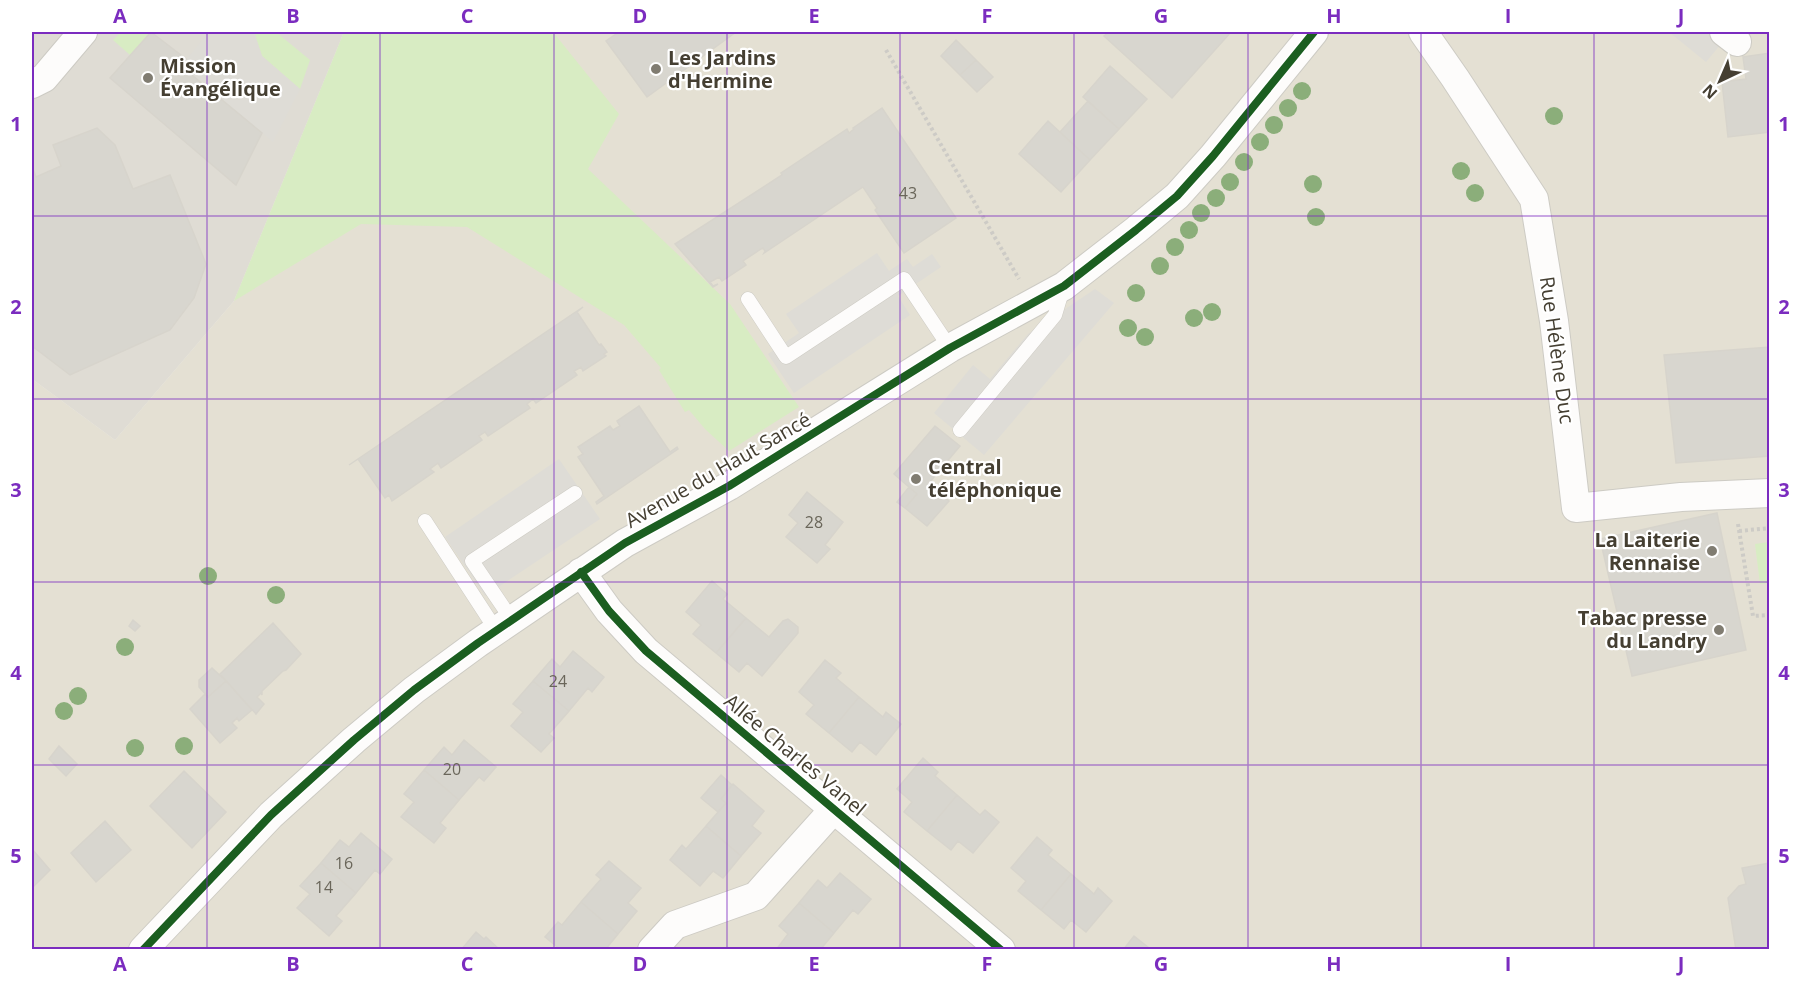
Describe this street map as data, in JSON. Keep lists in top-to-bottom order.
{
  "streets": {
    "street": ["Rue Hélène Duc", "Avenue du Haut Sancé", "Allée Charles Vanel"]
  },
  "crossings": [
    ["Avenue du Haut Sancé", "Allée Charles Vanel"]
  ],
  "places": [
    "Les Jardins d'Hermine",
    "Mission Évangélique",
    "Central téléphonique",
    "La Laiterie Rennaise",
    "Tabac presse du Landry"
  ],
  "house_numbers": [
    "43",
    "28",
    "24",
    "20",
    "16",
    "14"
  ],
  "north": "bottom left",
  "grid": {
    "columns": [
      "A",
      "B",
      "C",
      "D",
      "E",
      "F",
      "G",
      "H",
      "I",
      "J"
    ],
    "rows": [
      "1",
      "2",
      "3",
      "4",
      "5"
    ]
  }
}
